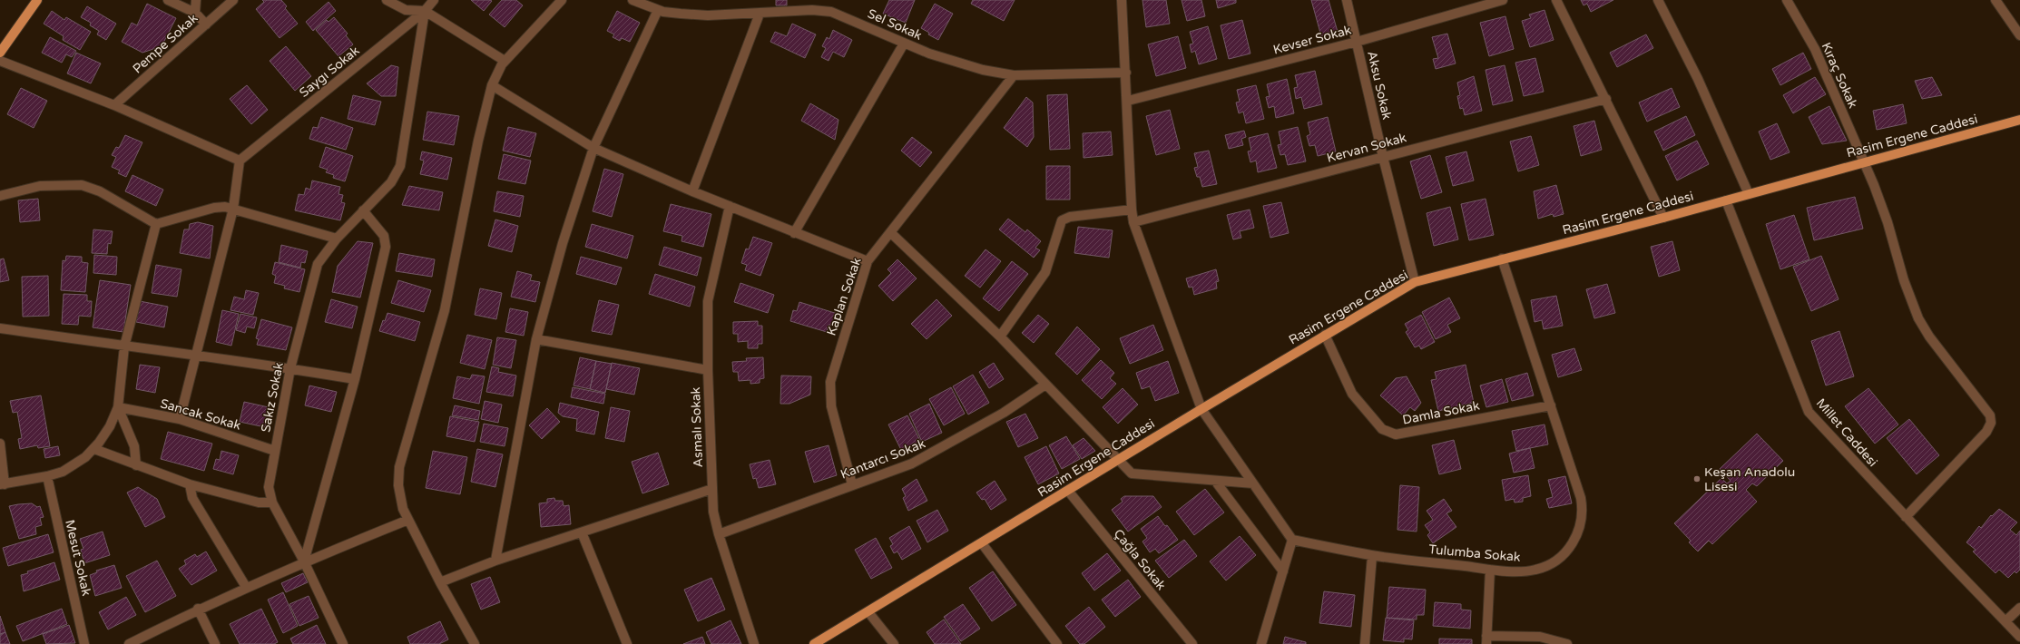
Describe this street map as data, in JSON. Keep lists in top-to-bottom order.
{
  "streets": {
    "main road": ["Rasim Ergene Caddesi"],
    "street": [
      "Sel Sokak",
      "Kevser Sokak",
      "Pempe Sokak",
      "Saygı Sokak",
      "Kıraç Sokak",
      "Aksu Sokak",
      "Kervan Sokak",
      "Kaplan Sokak",
      "Sakız Sokak",
      "Damla Sokak",
      "Sancak Sokak",
      "Asmalı Sokak",
      "Millet Caddesi",
      "Kantarcı Sokak",
      "Tulumba Sokak",
      "Mesut Sokak",
      "Çağla Sokak"
    ]
  },
  "crossings": [
    ["Sel Sokak", "Kaplan Sokak"],
    ["Kevser Sokak", "Aksu Sokak"],
    ["Saygı Sokak", "Sakız Sokak"],
    ["Kıraç Sokak", "Rasim Ergene Caddesi"],
    ["Kıraç Sokak", "Millet Caddesi"],
    ["Aksu Sokak", "Rasim Ergene Caddesi"],
    ["Aksu Sokak", "Kervan Sokak"],
    ["Rasim Ergene Caddesi", "Damla Sokak"],
    ["Rasim Ergene Caddesi", "Millet Caddesi"],
    ["Rasim Ergene Caddesi", "Tulumba Sokak"],
    ["Rasim Ergene Caddesi", "Çağla Sokak"],
    ["Kaplan Sokak", "Kantarcı Sokak"],
    ["Sakız Sokak", "Sancak Sokak"],
    ["Damla Sokak", "Tulumba Sokak"],
    ["Asmalı Sokak", "Kantarcı Sokak"]
  ],
  "places": ["Keşan Anadolu Lisesi"]
}
